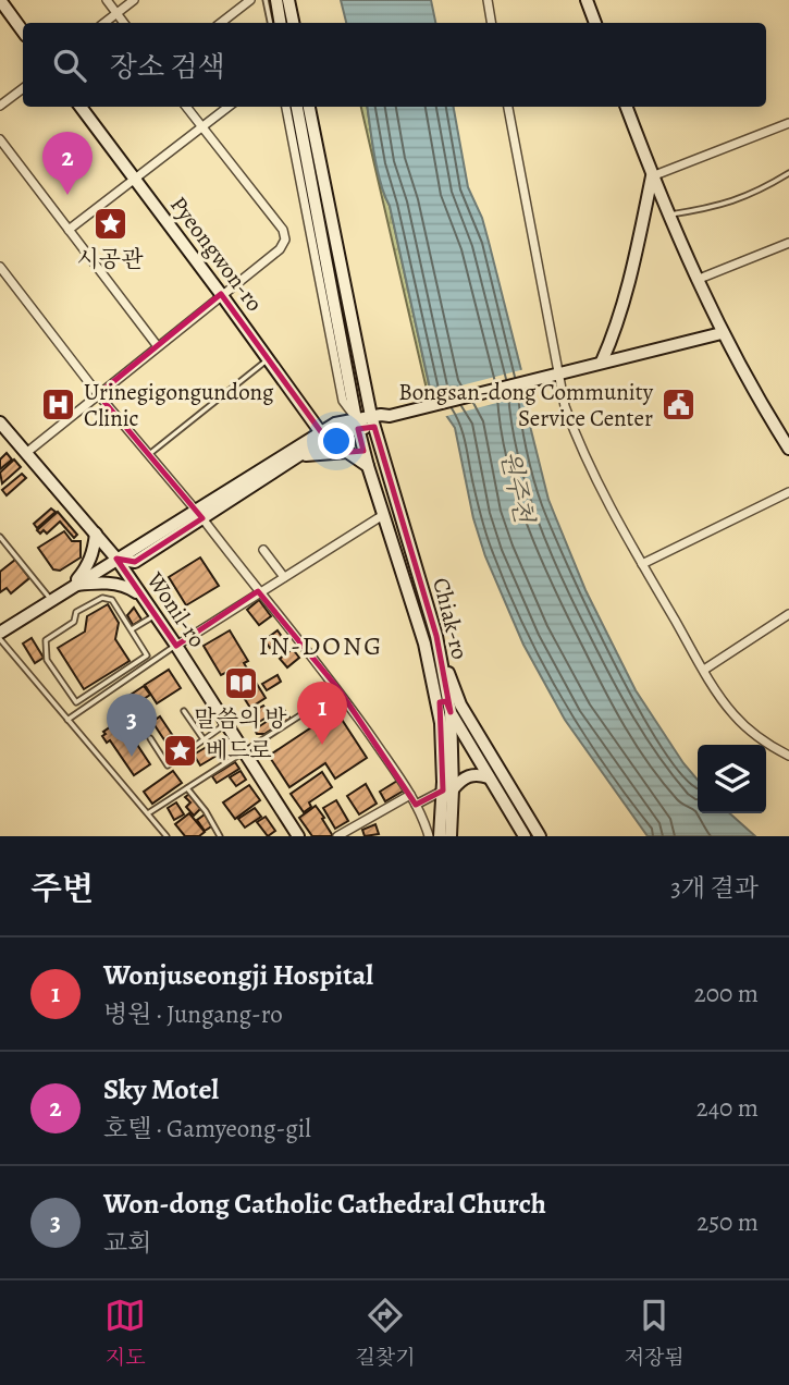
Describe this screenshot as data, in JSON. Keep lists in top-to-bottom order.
{
  "streets": {
    "street": ["Pyeongwon-ro", "Wonil-ro", "Chiak-ro"]
  },
  "districts": ["IN-DONG"],
  "water": ["원주천"],
  "places": {
    "place": ["시공관", "베드로"],
    "hospital": ["Urinegigongundong Clinic"],
    "public building": ["Bongsan-dong Community Service Center"],
    "library": ["말씀의 방"]
  },
  "page": {
    "search": "장소 검색",
    "pins": ["2", "1", "3"],
    "heading": ["주변", "3개 결과"],
    "list": [
      {
        "mark": "1",
        "name": "Wonjuseongji Hospital",
        "note": "병원 · Jungang-ro",
        "value": "200 m"
      },
      {
        "mark": "2",
        "name": "Sky Motel",
        "note": "호텔 · Gamyeong-gil",
        "value": "240 m"
      },
      {
        "mark": "3",
        "name": "Won-dong Catholic Cathedral Church",
        "note": "교회",
        "value": "250 m"
      }
    ],
    "nav": ["지도", "길찾기", "저장됨"]
  }
}
